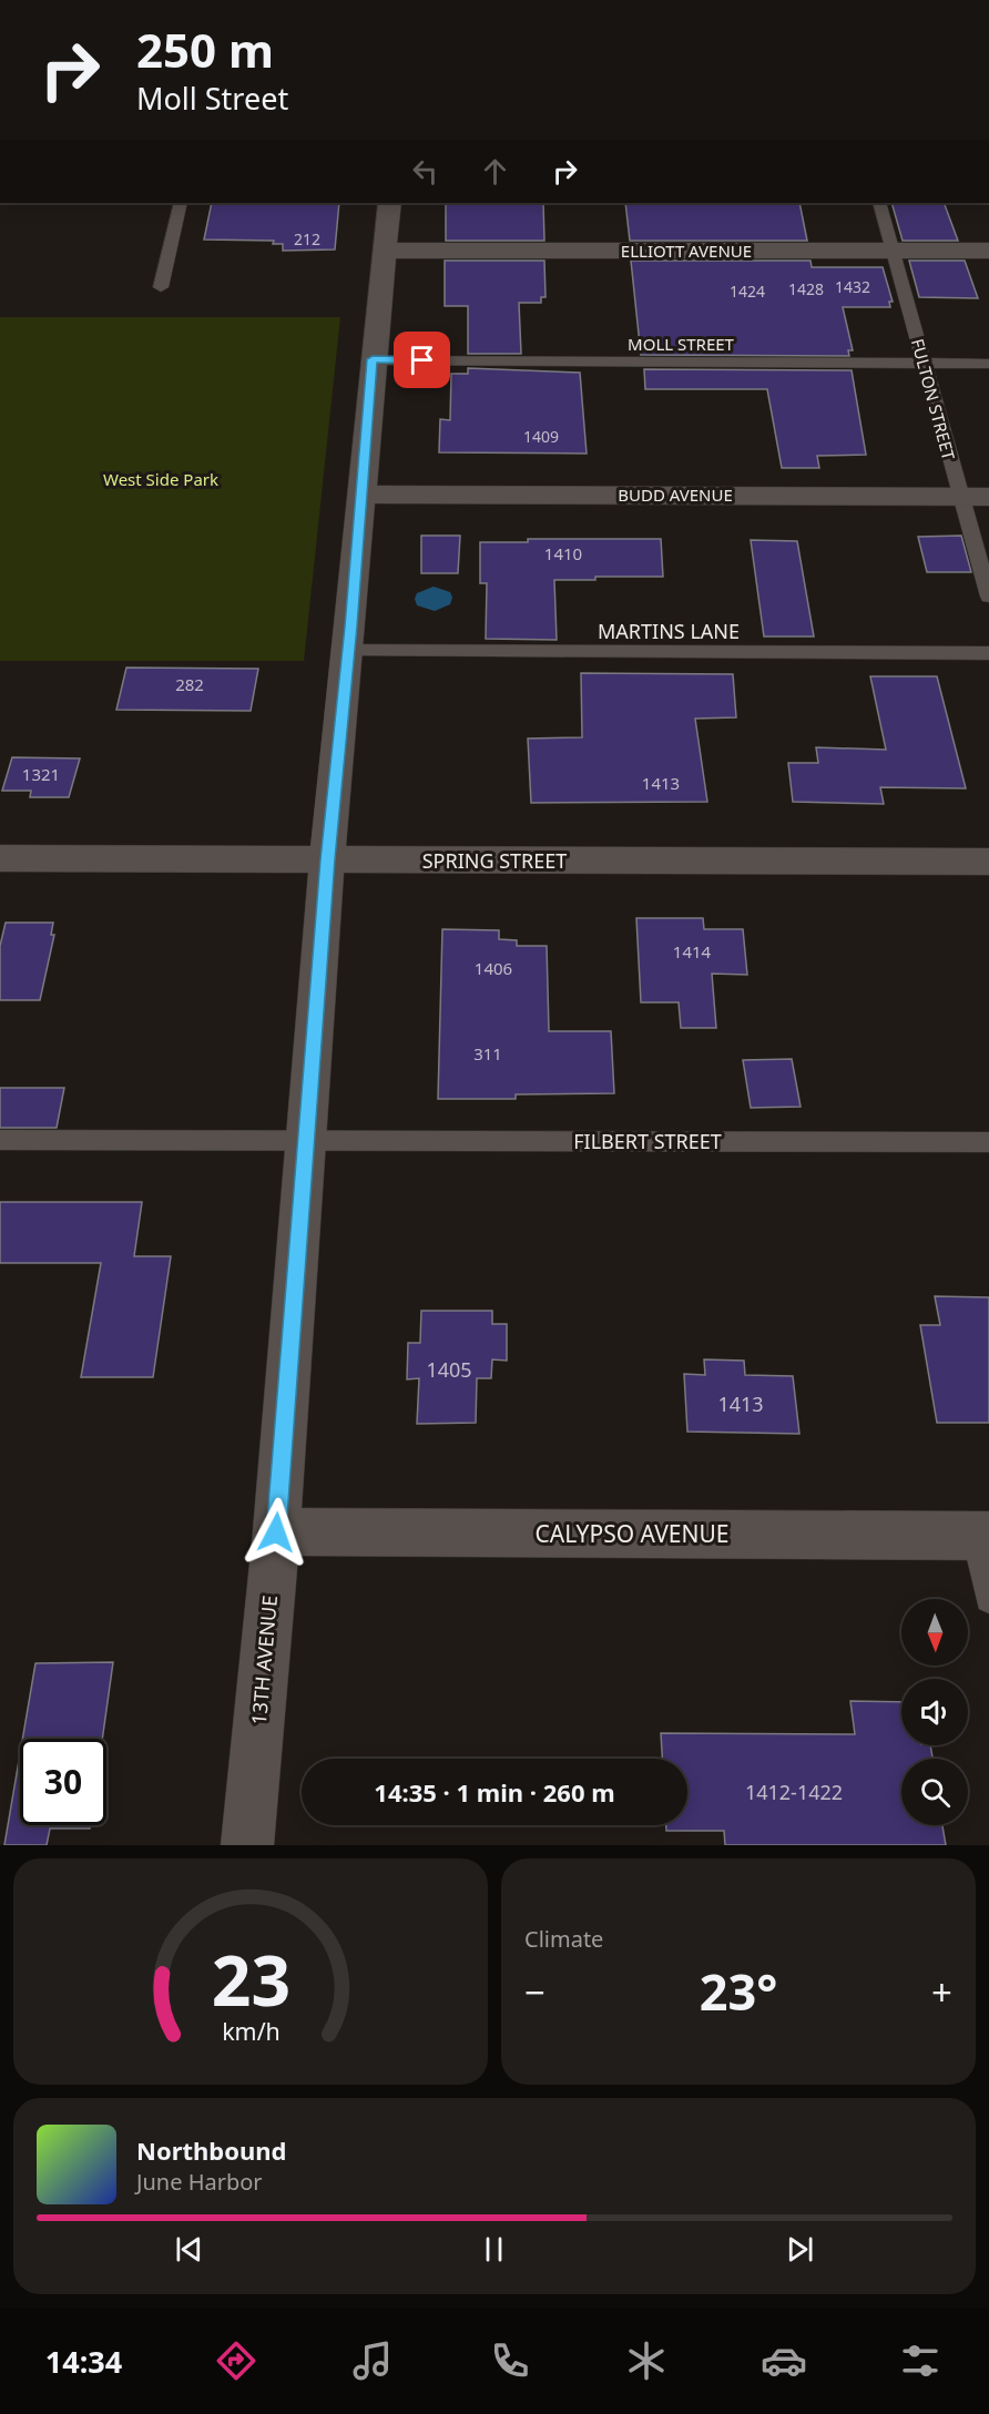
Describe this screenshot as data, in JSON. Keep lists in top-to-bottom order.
{
  "streets": {
    "street": [
      "ELLIOTT AVENUE",
      "BUDD AVENUE",
      "SPRING STREET",
      "CALYPSO AVENUE",
      "13TH AVENUE"
    ],
    "lane": [
      "MOLL STREET",
      "FULTON STREET",
      "MARTINS LANE",
      "FILBERT STREET"
    ]
  },
  "crossings": [
    ["ELLIOTT AVENUE", "FULTON STREET"],
    ["ELLIOTT AVENUE", "13TH AVENUE"],
    ["MOLL STREET", "FULTON STREET"],
    ["MOLL STREET", "13TH AVENUE"],
    ["FULTON STREET", "BUDD AVENUE"],
    ["BUDD AVENUE", "13TH AVENUE"],
    ["MARTINS LANE", "13TH AVENUE"],
    ["SPRING STREET", "13TH AVENUE"],
    ["FILBERT STREET", "13TH AVENUE"],
    ["CALYPSO AVENUE", "13TH AVENUE"]
  ],
  "parks": ["West Side Park"],
  "house_numbers": [
    "212",
    "1432",
    "1428",
    "1424",
    "1409",
    "1410",
    "282",
    "1321",
    "1413",
    "1414",
    "1406",
    "311",
    "1405",
    "1413",
    "1412-1422"
  ],
  "north": "bottom",
  "page": {
    "turn": ["250 m", "Moll Street"],
    "limit": "30",
    "trip": "14:35 · 1 min · 260 m",
    "tile": "Climate",
    "heat": ["−", "23°", "+"],
    "song": ["Northbound", "June Harbor"],
    "tabs": "14:34",
    "gauge": ["23", "km/h"]
  }
}
